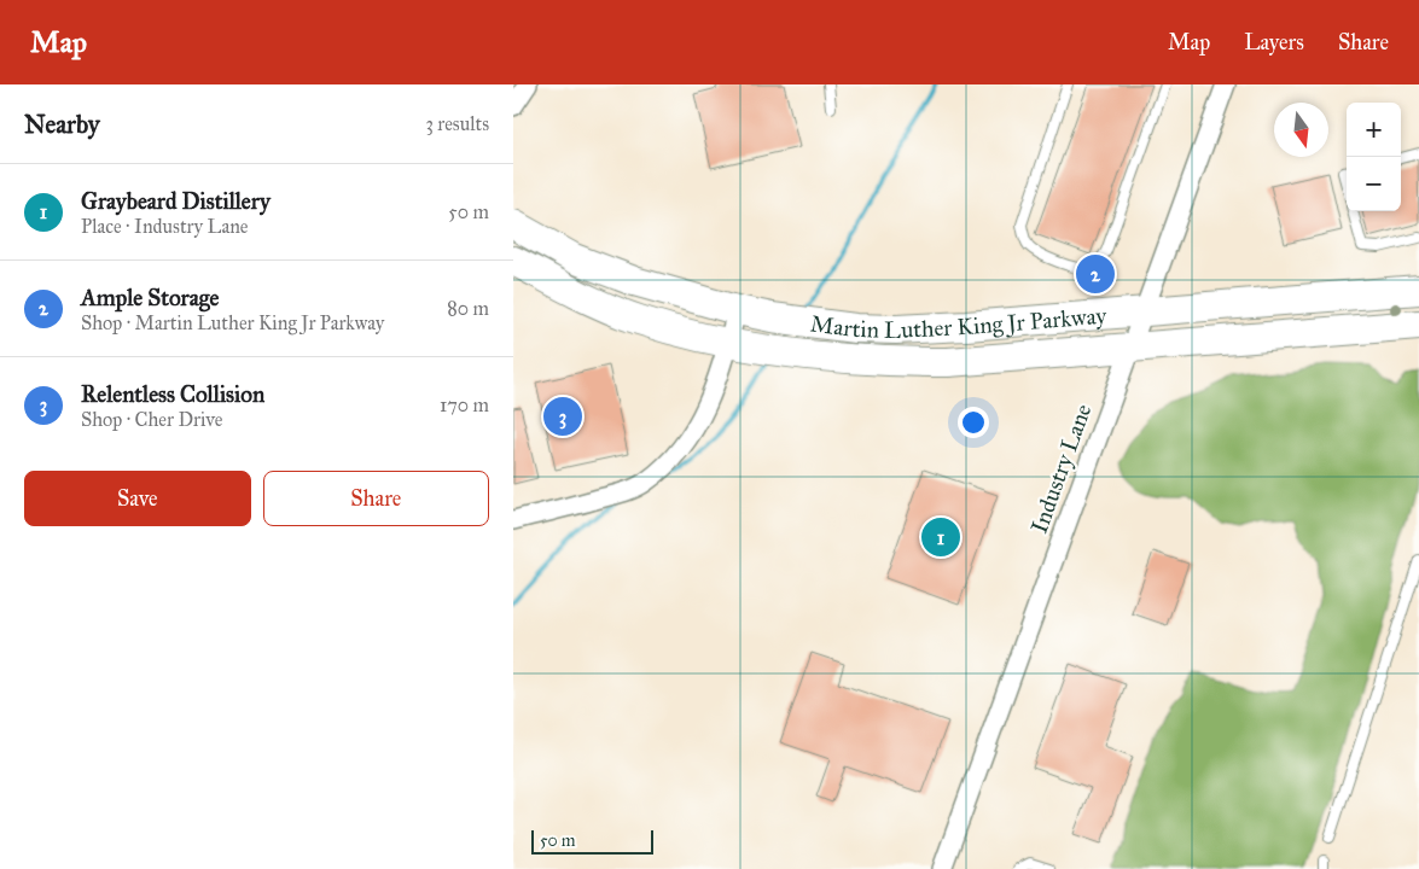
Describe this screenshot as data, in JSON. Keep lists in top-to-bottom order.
{
  "streets": {
    "main road": ["Martin Luther King Jr Parkway"],
    "street": ["Industry Lane"]
  },
  "crossings": [
    ["Martin Luther King Jr Parkway", "Industry Lane"]
  ],
  "scale_bar": "50 m",
  "north": "bottom",
  "page": {
    "header": "Map",
    "nav": ["Map", "Layers", "Share"],
    "heading": ["Nearby", "3 results"],
    "map_buttons": ["+", "−"],
    "list": [
      {
        "mark": "1",
        "name": "Graybeard Distillery",
        "note": "Place · Industry Lane",
        "value": "50 m"
      },
      {
        "mark": "2",
        "name": "Ample Storage",
        "note": "Shop · Martin Luther King Jr Parkway",
        "value": "80 m"
      },
      {
        "mark": "3",
        "name": "Relentless Collision",
        "note": "Shop · Cher Drive",
        "value": "170 m"
      }
    ],
    "pins": ["2", "3", "1"],
    "buttons": ["Save", "Share"],
    "scale": "50 m"
  }
}
